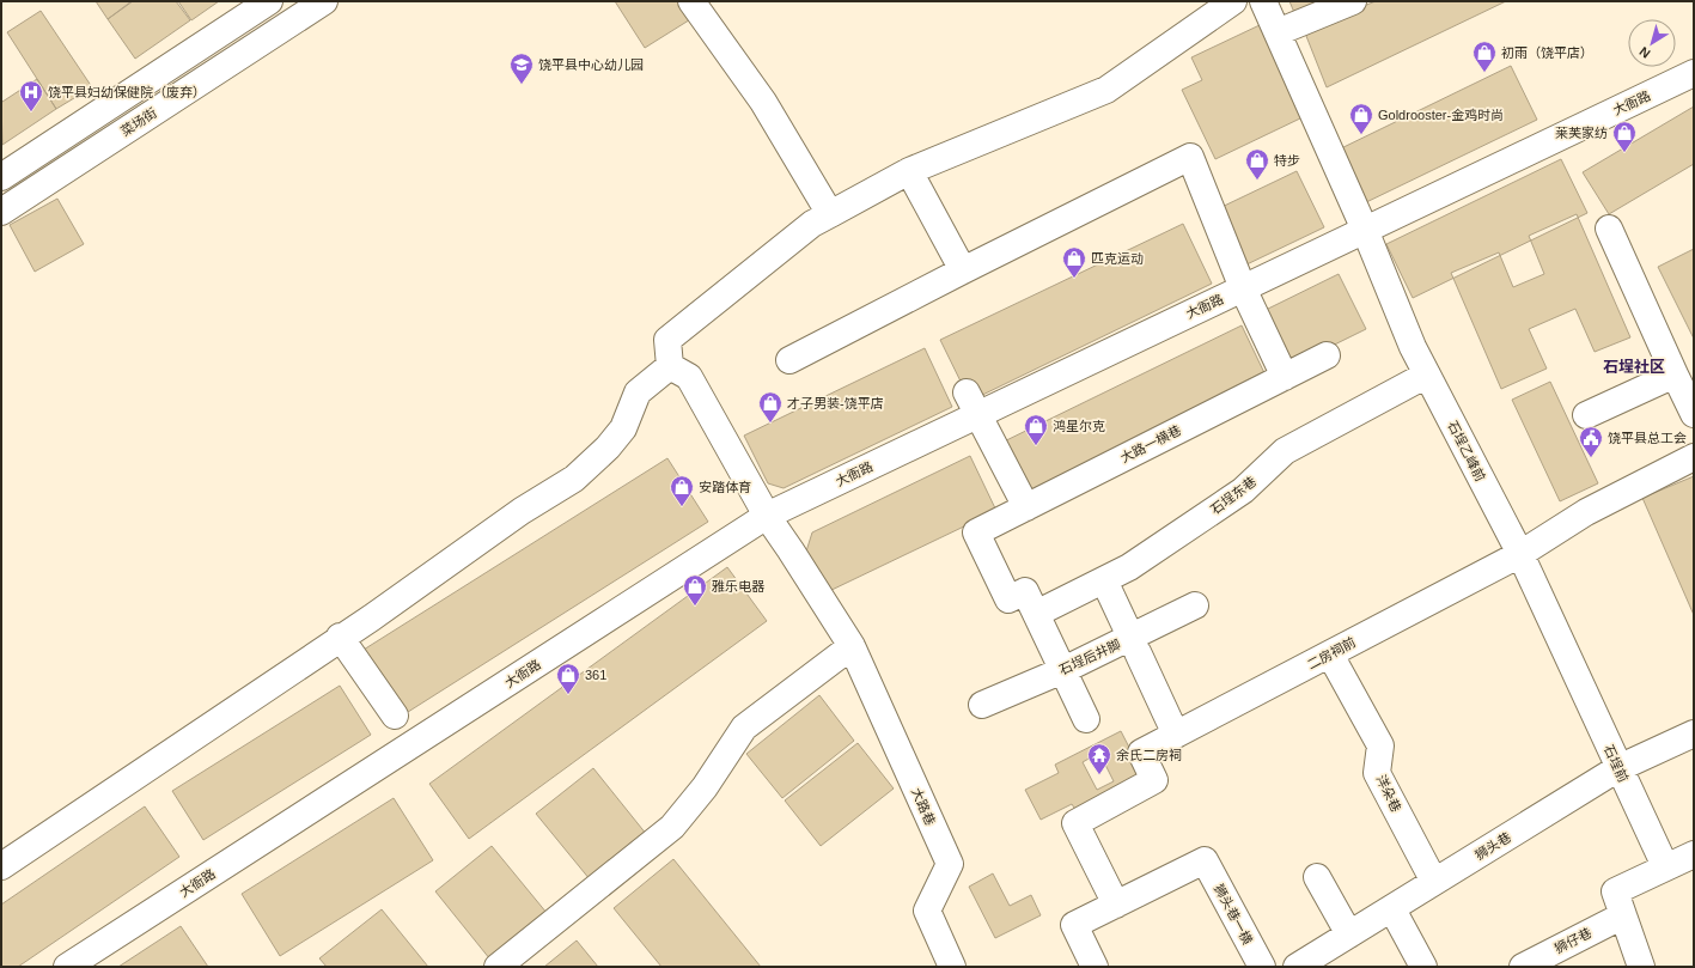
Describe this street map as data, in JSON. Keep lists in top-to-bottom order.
{
  "streets": {
    "street": [
      "大衙路",
      "菜场街",
      "大路一横巷",
      "石埕乙峰前",
      "石埕东巷",
      "二房祠前",
      "石埕后井脚",
      "石埕前",
      "洋朵巷",
      "大路巷",
      "狮头巷",
      "狮头巷一横",
      "狮仔巷"
    ]
  },
  "crossings": [
    ["大衙路", "石埕乙峰前"],
    ["大衙路", "大路巷"],
    ["大路一横巷", "石埕东巷"],
    ["石埕乙峰前", "石埕东巷"],
    ["石埕乙峰前", "二房祠前"],
    ["石埕乙峰前", "石埕前"],
    ["二房祠前", "洋朵巷"],
    ["二房祠前", "狮头巷一横"],
    ["石埕前", "狮头巷"],
    ["洋朵巷", "狮头巷"]
  ],
  "districts": ["石埕社区"],
  "places": {
    "shop": [
      "初雨（饶平店）",
      "Goldrooster-金鸡时尚",
      "莱芙家纺",
      "特步",
      "匹克运动",
      "才子男装-饶平店",
      "鸿星尔克",
      "安踏体育",
      "雅乐电器",
      "361"
    ],
    "school or university": ["饶平县中心幼儿园"],
    "hospital": ["饶平县妇幼保健院（废弃）"],
    "public building": ["饶平县总工会"],
    "temple": ["余氏二房祠"]
  },
  "north": "bottom left"
}
